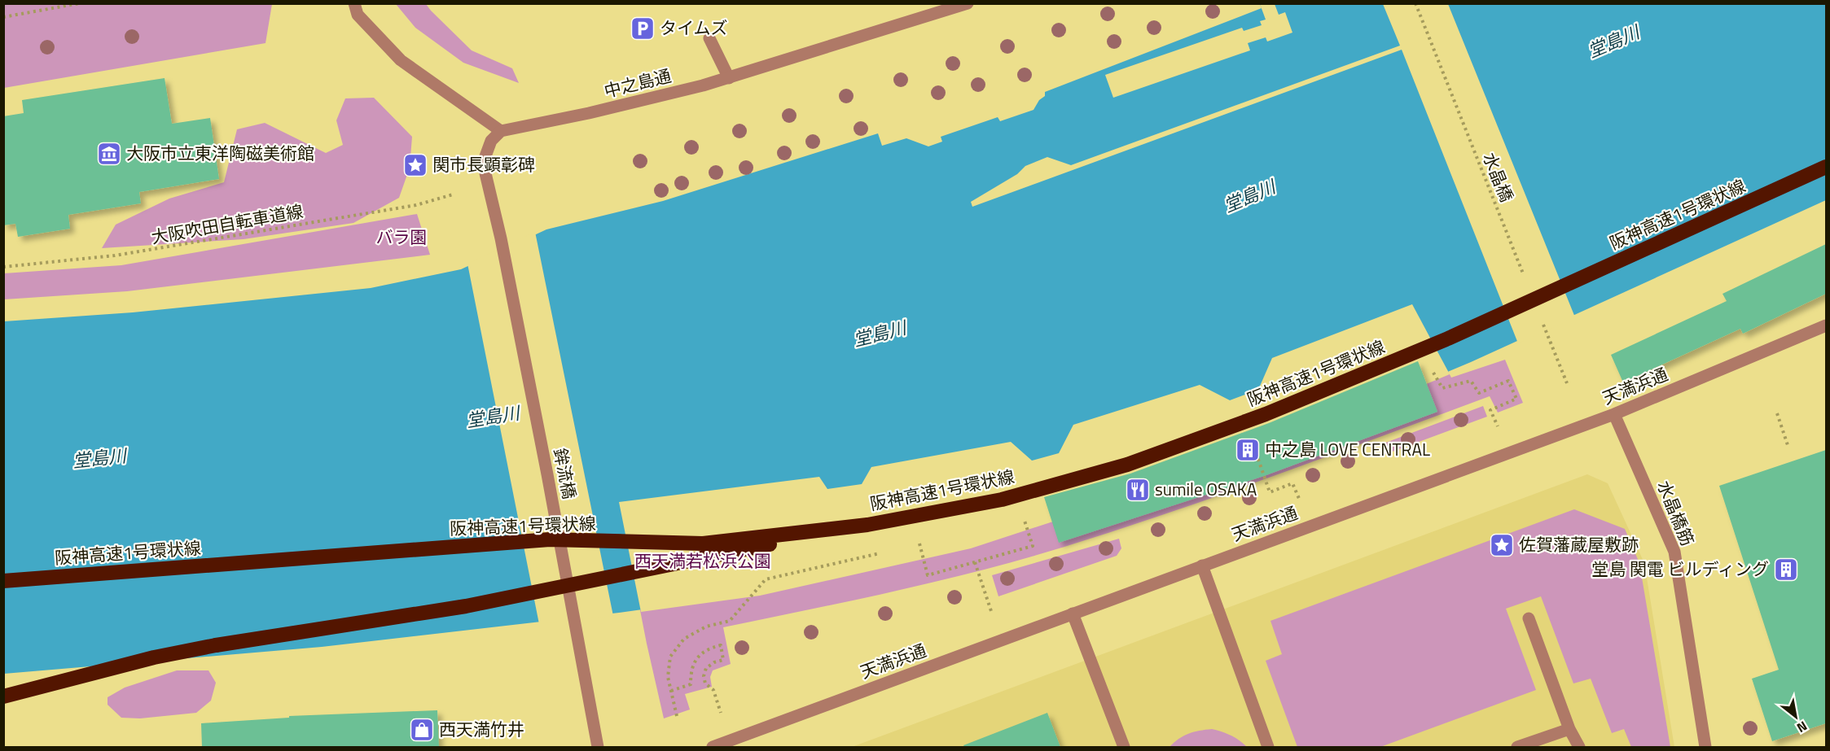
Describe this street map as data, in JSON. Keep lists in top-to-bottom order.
{
  "streets": {
    "highway": ["阪神高速1号環状線"],
    "street": [
      "中之島通",
      "天満浜通",
      "鉾流橋",
      "水晶橋筋"
    ],
    "path": ["水晶橋", "大阪吹田自転車道線"]
  },
  "crossings": [
    ["中之島通", "鉾流橋"],
    ["天満浜通", "水晶橋筋"]
  ],
  "water": ["堂島川"],
  "parks": ["バラ園", "西天満若松浜公園"],
  "places": {
    "parking": ["タイムズ"],
    "museum": ["大阪市立東洋陶磁美術館"],
    "place": ["関市長顕彰碑", "佐賀藩蔵屋敷跡"],
    "building": ["中之島 LOVE CENTRAL", "堂島 関電 ビルディング"],
    "restaurant": ["sumile OSAKA"],
    "shop": ["西天満竹井"]
  },
  "north": "bottom right"
}
